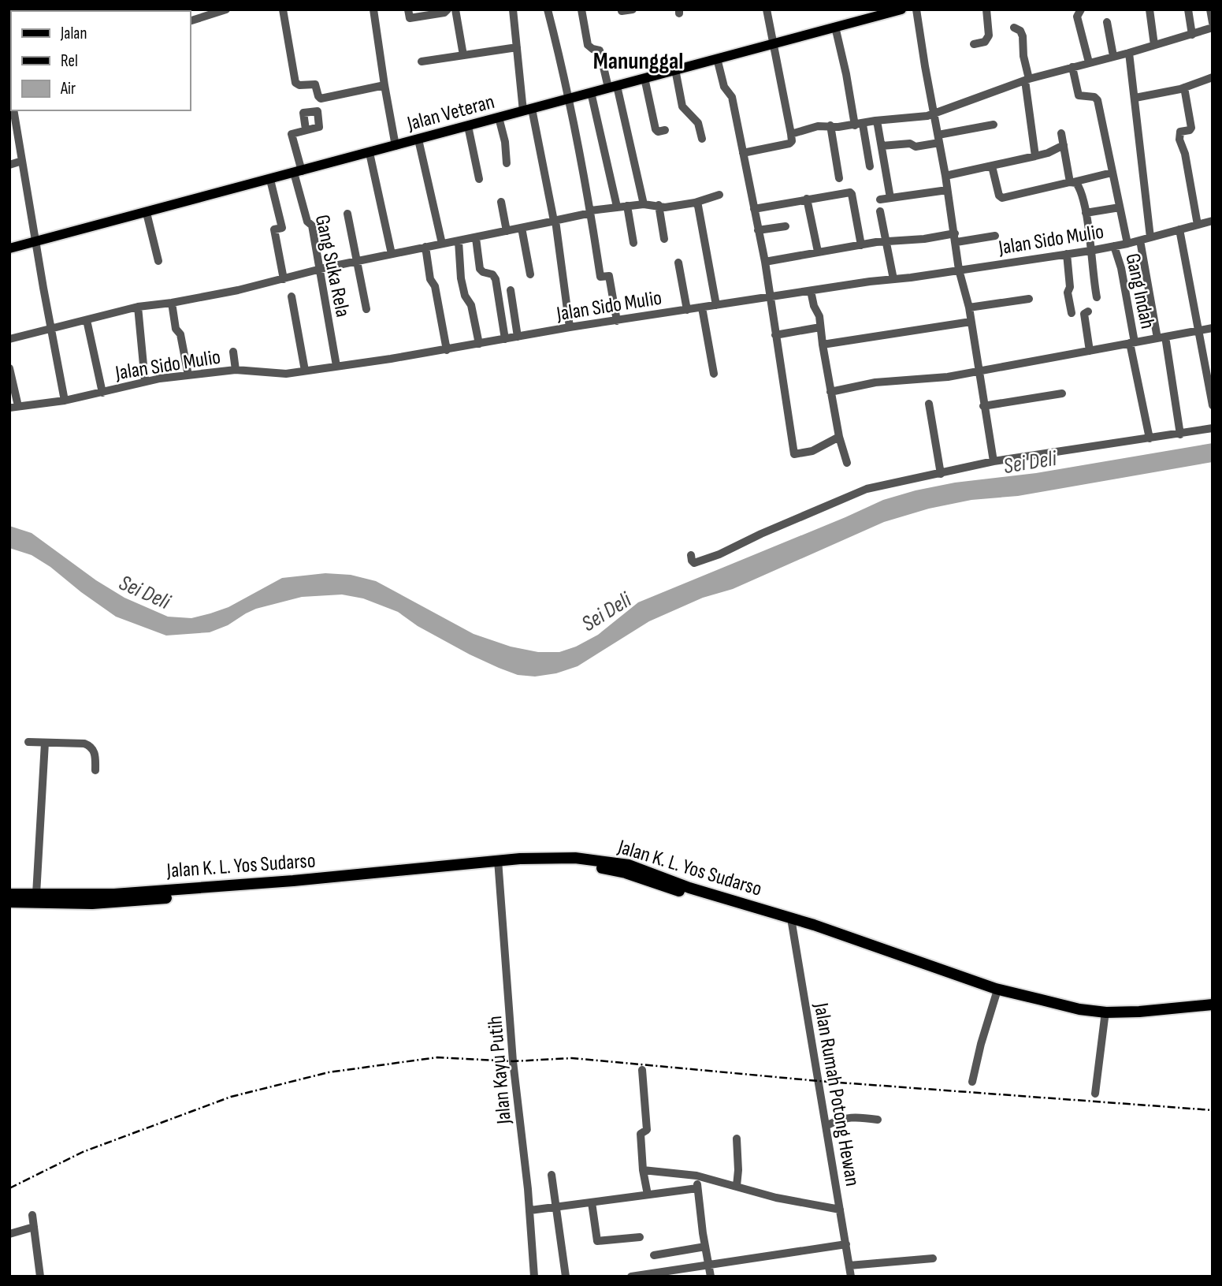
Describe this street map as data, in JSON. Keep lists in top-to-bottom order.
{
  "streets": {
    "highway": ["Jalan K. L. Yos Sudarso"],
    "main road": ["Jalan Veteran"],
    "street": [
      "Jalan Sido Mulio",
      "Gang Suka Rela",
      "Gang Indah",
      "Jalan Kayu Putih",
      "Jalan Rumah Potong Hewan"
    ]
  },
  "crossings": [
    ["Jalan Veteran", "Gang Suka Rela"],
    ["Jalan Sido Mulio", "Gang Suka Rela"],
    ["Jalan Sido Mulio", "Gang Indah"],
    ["Jalan K. L. Yos Sudarso", "Jalan Kayu Putih"],
    ["Jalan K. L. Yos Sudarso", "Jalan Rumah Potong Hewan"]
  ],
  "districts": ["Manunggal"],
  "water": ["Sei Deli"],
  "legend": ["Jalan", "Rel", "Air"]
}
